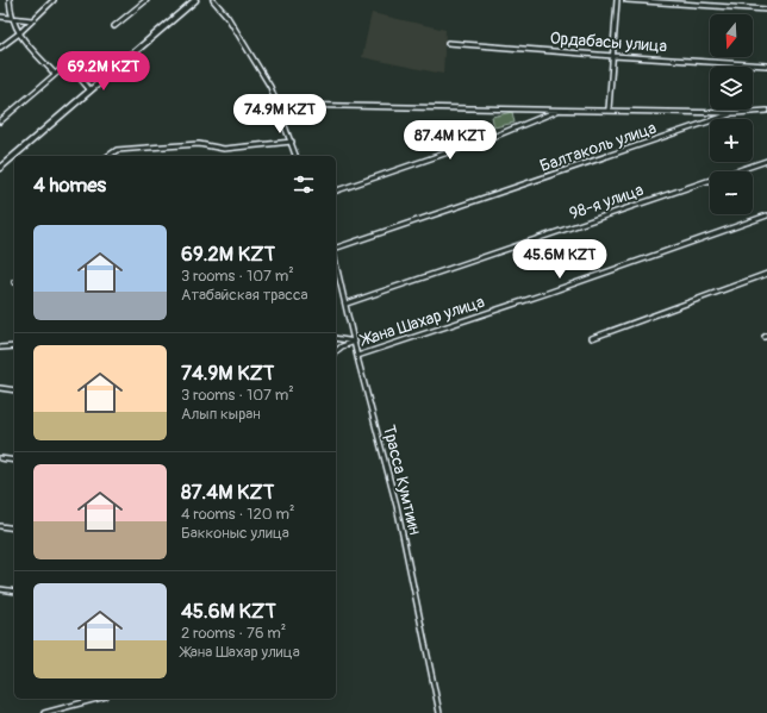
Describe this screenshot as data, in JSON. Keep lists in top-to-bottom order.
{
  "streets": {
    "street": [
      "Ордабасы улица",
      "Балтаколь улица",
      "98-я улица",
      "Жана Шахар улица",
      "Трасса Кумтиин"
    ]
  },
  "crossings": [
    ["98-я улица", "Трасса Кумтиин"],
    ["Жана Шахар улица", "Трасса Кумтиин"]
  ],
  "north": "bottom",
  "page": {
    "map_buttons": ["+", "−"],
    "price": [
      "69.2M KZT",
      "74.9M KZT",
      "87.4M KZT",
      "45.6M KZT"
    ],
    "heading": "4 homes",
    "list": [
      {
        "name": "69.2M KZT",
        "note": "3 rooms · 107 m² · Атабайская трасса"
      },
      {
        "name": "74.9M KZT",
        "note": "3 rooms · 107 m² · Алып кыран"
      },
      {
        "name": "87.4M KZT",
        "note": "4 rooms · 120 m² · Бакконыс улица"
      },
      {
        "name": "45.6M KZT",
        "note": "2 rooms · 76 m² · Жана Шахар улица"
      }
    ]
  }
}
